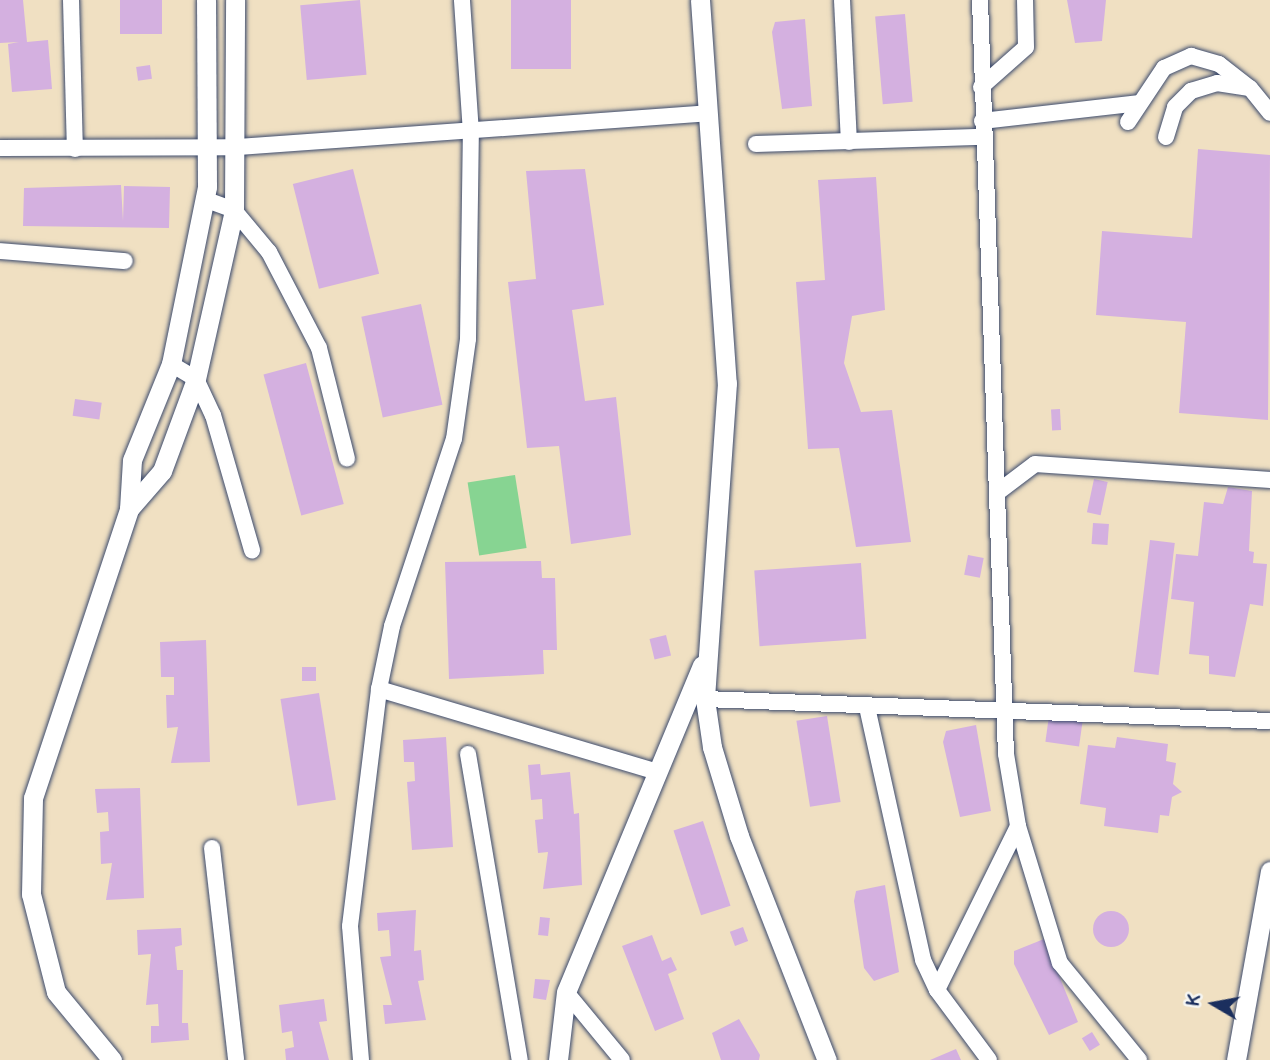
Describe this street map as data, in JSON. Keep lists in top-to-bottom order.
{
  "north": "left"
}
